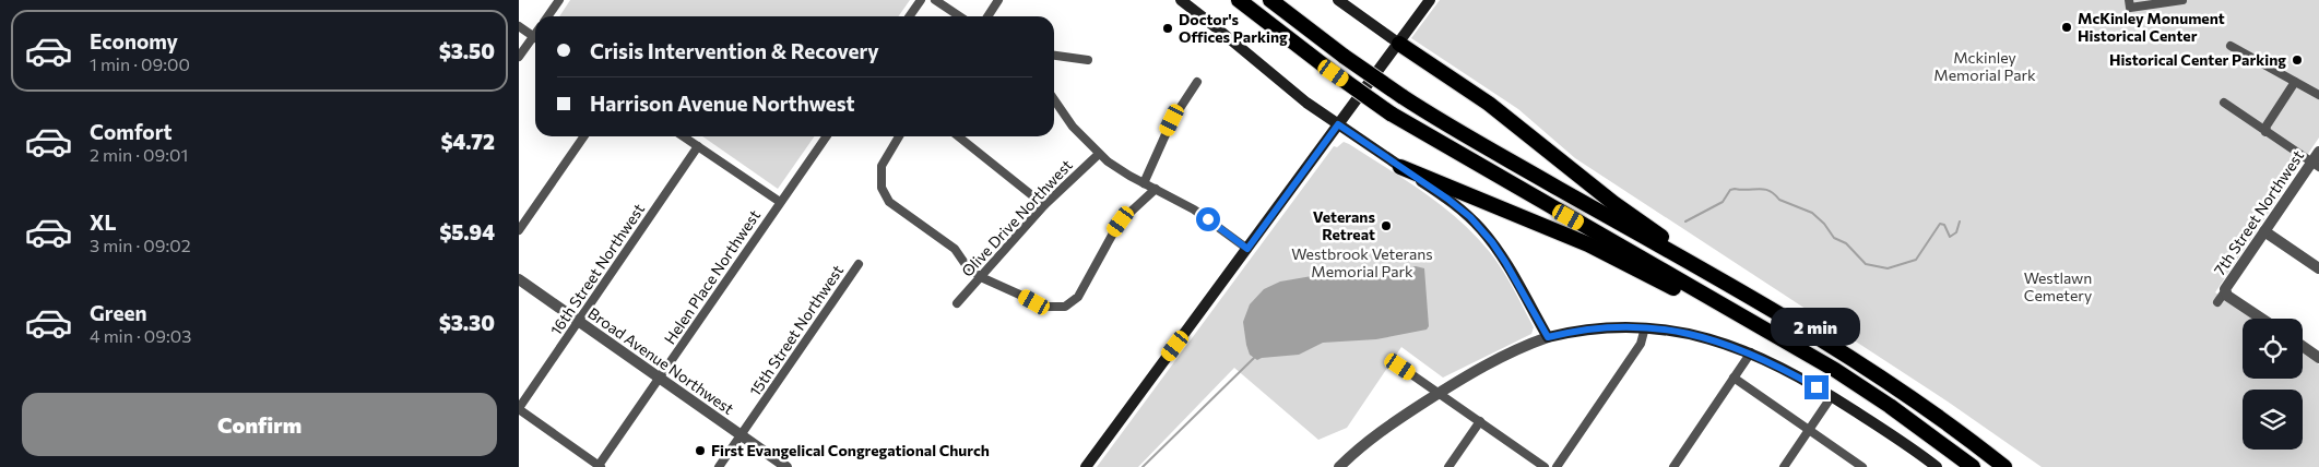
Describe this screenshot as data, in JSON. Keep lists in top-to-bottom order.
{
  "streets": {
    "street": [
      "7th Street Northwest",
      "Olive Drive Northwest",
      "16th Street Northwest",
      "Helen Place Northwest",
      "15th Street Northwest",
      "Broad Avenue Northwest"
    ]
  },
  "crossings": [
    ["16th Street Northwest", "Broad Avenue Northwest"],
    ["Helen Place Northwest", "Broad Avenue Northwest"],
    ["15th Street Northwest", "Broad Avenue Northwest"]
  ],
  "parks": ["Mckinley Memorial Park", "Westbrook Veterans Memorial Park", "Westlawn Cemetery"],
  "places": [
    "McKinley Monument Historical Center",
    "Doctor's Offices Parking",
    "Historical Center Parking",
    "Veterans Retreat",
    "First Evangelical Congregational Church"
  ],
  "page": {
    "list": [
      {
        "name": "Economy",
        "note": "1 min · 09:00",
        "value": "$3.50"
      },
      {
        "name": "Comfort",
        "note": "2 min · 09:01",
        "value": "$4.72"
      },
      {
        "name": "XL",
        "note": "3 min · 09:02",
        "value": "$5.94"
      },
      {
        "name": "Green",
        "note": "4 min · 09:03",
        "value": "$3.30"
      }
    ],
    "banner": ["Crisis Intervention & Recovery", "Harrison Avenue Northwest"],
    "bubble": "2 min",
    "buttons": "Confirm"
  }
}
